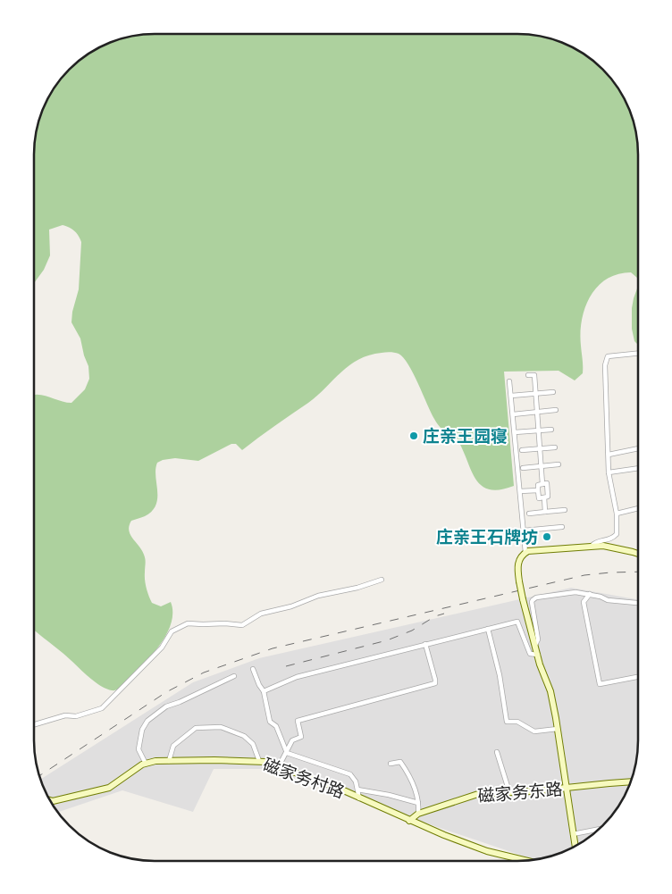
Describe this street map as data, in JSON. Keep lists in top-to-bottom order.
{
  "streets": {
    "street": ["磁家务村路", "磁家务东路"]
  },
  "crossings": [
    ["磁家务村路", "磁家务东路"]
  ],
  "places": ["庄亲王园寝", "庄亲王石牌坊"]
}
